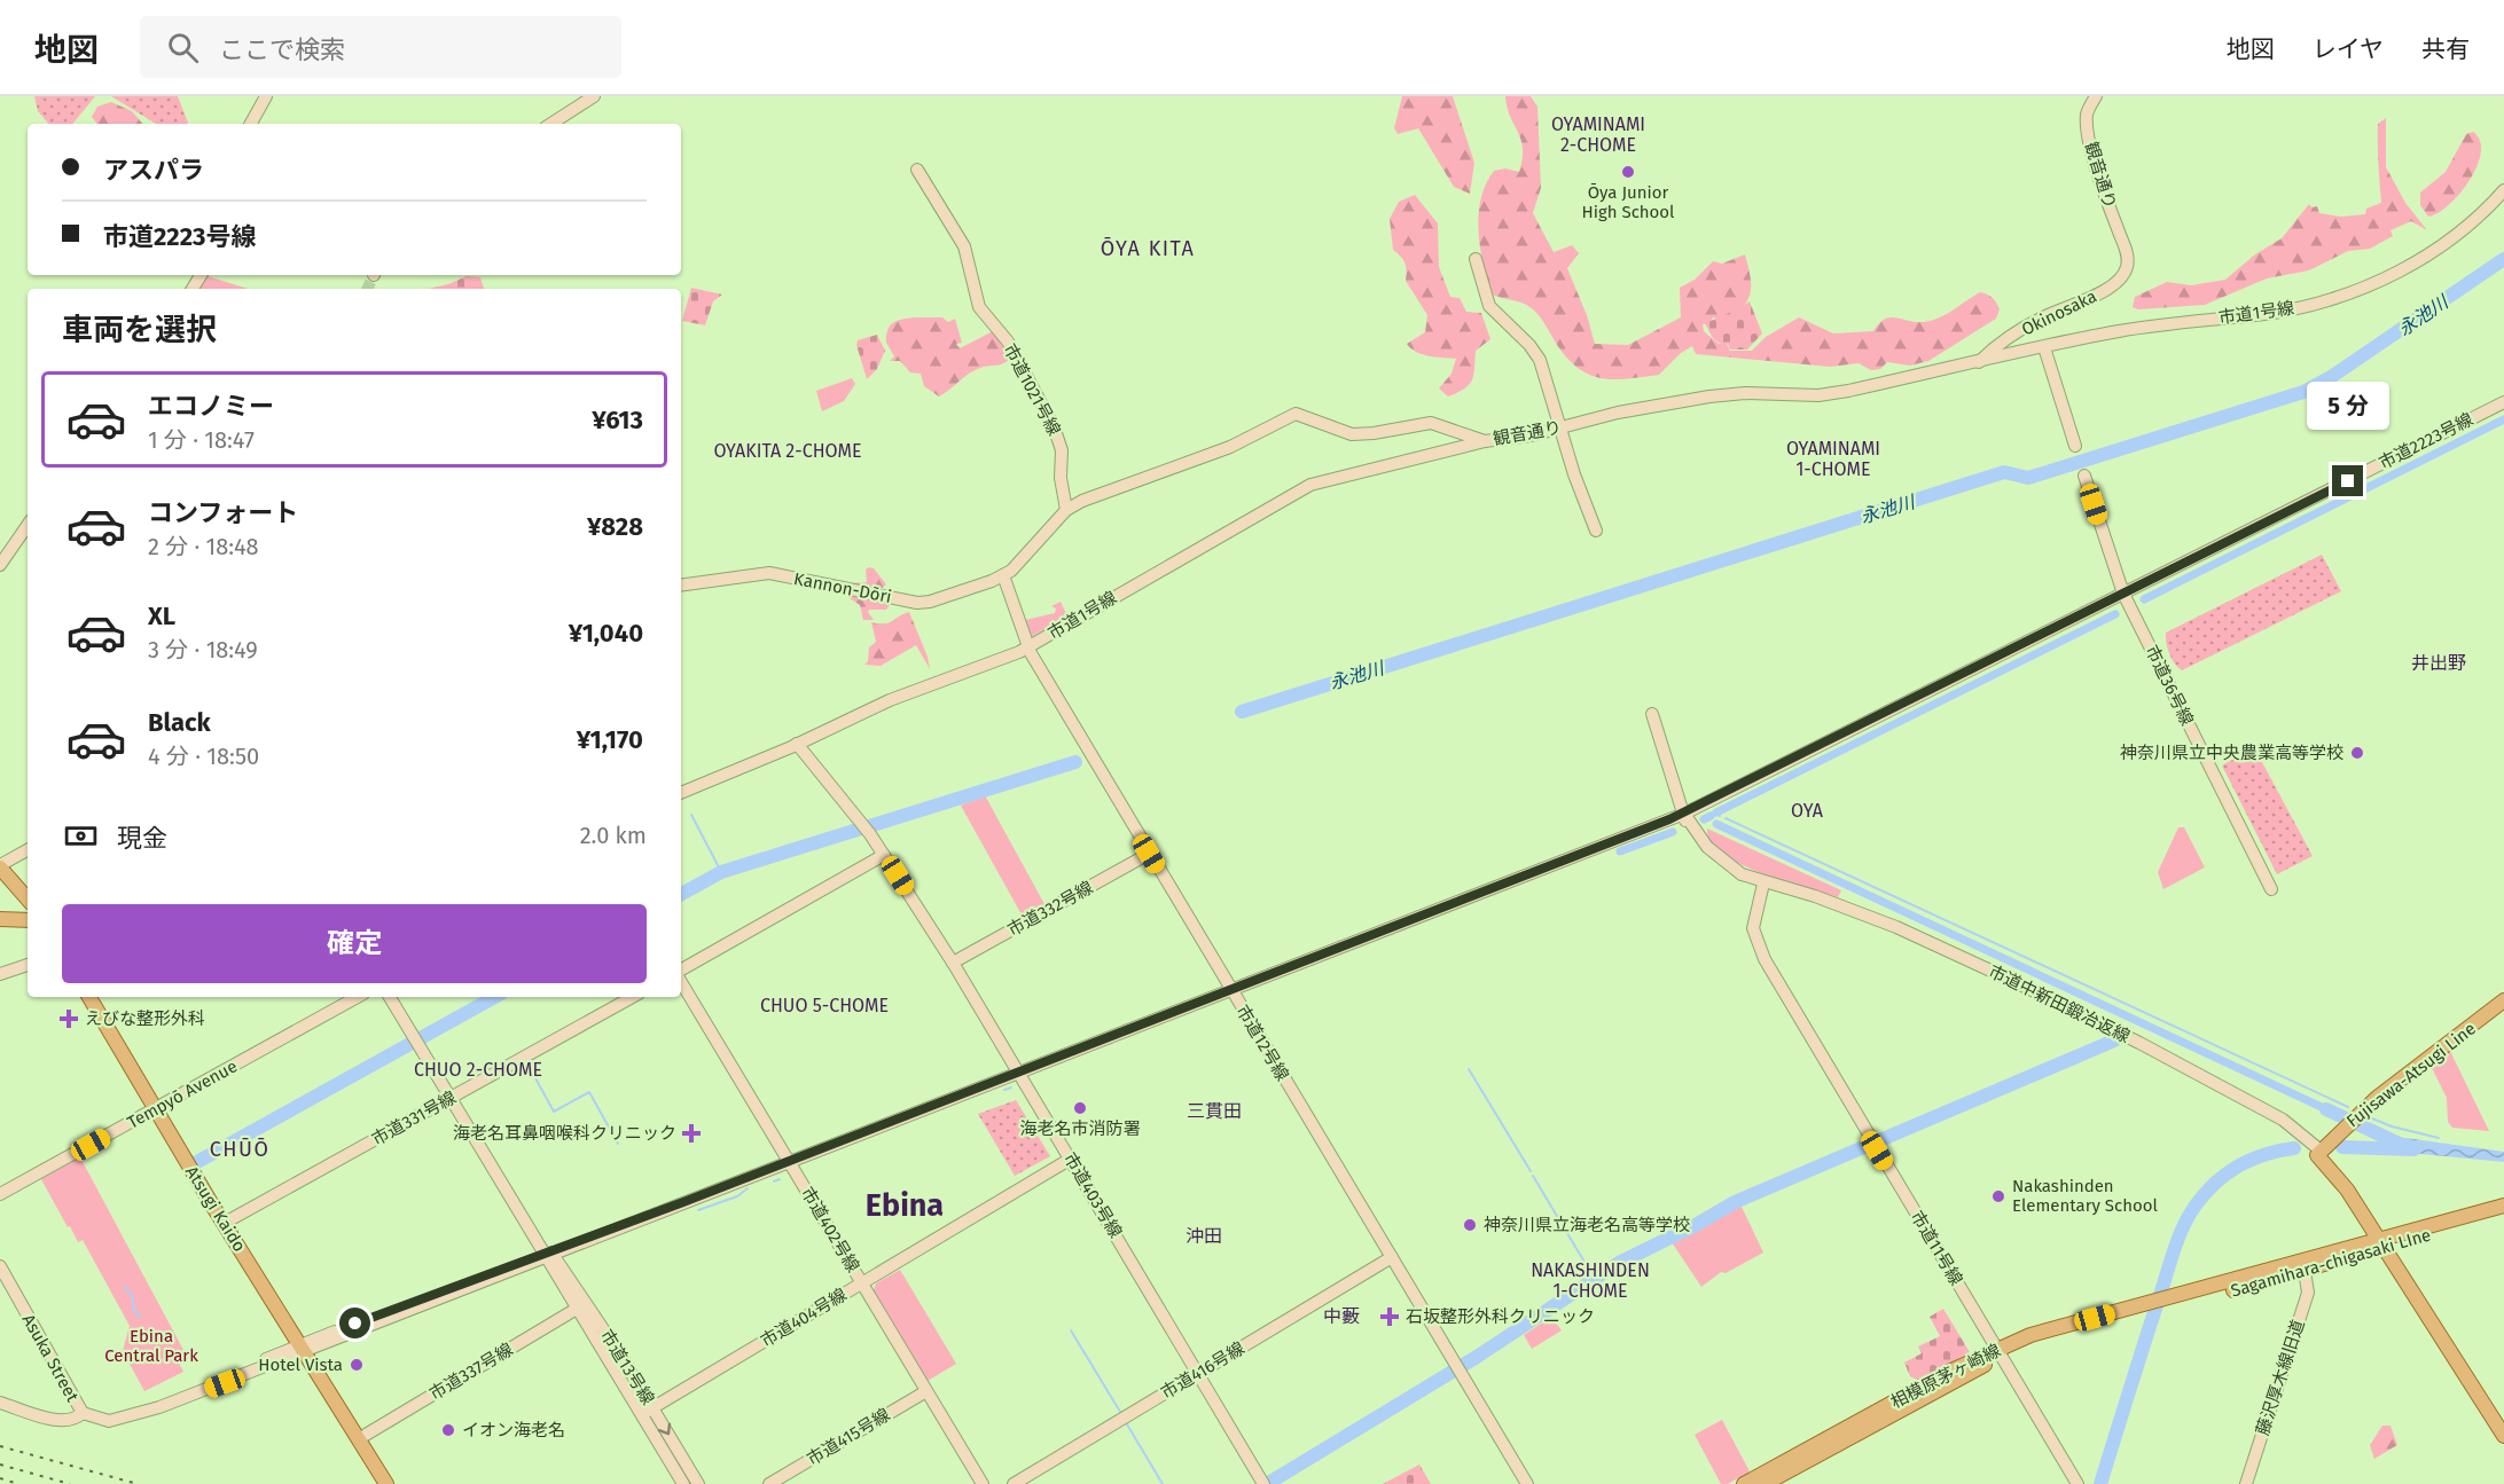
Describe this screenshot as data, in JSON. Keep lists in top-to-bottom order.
{
  "streets": {
    "main road": [
      "Fujisawa-Atsugi Line",
      "Atsugi Kaido",
      "Sagamihara-chigasaki LIne",
      "相模原茅ヶ崎線"
    ],
    "street": [
      "観音通り",
      "Okinosaka",
      "市道1号線",
      "市道1021号線",
      "市道2223号線",
      "Kannon-Dōri",
      "市道36号線",
      "市道332号線",
      "市道中新田鍛冶返線",
      "市道12号線",
      "Tempyō Avenue",
      "市道331号線",
      "市道403号線",
      "市道402号線",
      "市道11号線",
      "市道404号線",
      "Asuka Street",
      "市道13号線",
      "市道416号線",
      "市道337号線",
      "藤沢厚木線旧道",
      "市道415号線"
    ]
  },
  "crossings": [
    ["観音通り", "Okinosaka"],
    ["観音通り", "市道1号線"],
    ["観音通り", "市道1021号線"],
    ["観音通り", "Kannon-Dōri"],
    ["観音通り", "市道12号線"],
    ["Okinosaka", "市道1号線"],
    ["市道1号線", "市道12号線"],
    ["市道1号線", "市道403号線"],
    ["市道2223号線", "市道36号線"],
    ["市道2223号線", "市道中新田鍛冶返線"],
    ["市道2223号線", "市道12号線"],
    ["市道2223号線", "市道403号線"],
    ["市道2223号線", "Atsugi Kaido"],
    ["市道2223号線", "市道402号線"],
    ["市道2223号線", "Asuka Street"],
    ["市道2223号線", "市道13号線"],
    ["Kannon-Dōri", "市道12号線"],
    ["市道332号線", "市道12号線"],
    ["市道332号線", "市道403号線"],
    ["市道中新田鍛冶返線", "Fujisawa-Atsugi Line"],
    ["市道中新田鍛冶返線", "市道11号線"],
    ["市道12号線", "市道416号線"],
    ["Tempyō Avenue", "Atsugi Kaido"],
    ["市道331号線", "Atsugi Kaido"],
    ["市道403号線", "市道404号線"],
    ["市道403号線", "市道416号線"],
    ["市道402号線", "市道404号線"],
    ["市道402号線", "市道415号線"],
    ["市道11号線", "相模原茅ヶ崎線"],
    ["Sagamihara-chigasaki LIne", "相模原茅ヶ崎線"],
    ["Sagamihara-chigasaki LIne", "藤沢厚木線旧道"],
    ["市道404号線", "市道13号線"],
    ["市道13号線", "市道337号線"]
  ],
  "districts": [
    "OYAMINAMI 2-CHOME",
    "ŌYA KITA",
    "OYAMINAMI 1-CHOME",
    "OYAKITA 2-CHOME",
    "井出野",
    "OYA",
    "CHUO 5-CHOME",
    "CHUO 2-CHOME",
    "三貫田",
    "CHŪŌ",
    "Ebina",
    "沖田",
    "NAKASHINDEN 1-CHOME",
    "中藪"
  ],
  "water": ["永池川"],
  "parks": ["Ebina Central Park"],
  "places": {
    "other": [
      "Ōya Junior High School",
      "神奈川県立中央農業高等学校",
      "海老名市消防署",
      "Nakashinden Elementary School",
      "神奈川県立海老名高等学校",
      "Hotel Vista",
      "イオン海老名"
    ],
    "health": ["えびな整形外科", "海老名耳鼻咽喉科クリニック", "石坂整形外科クリニック"]
  },
  "page": {
    "header": "地図",
    "search": "ここで検索",
    "nav": ["地図", "レイヤ", "共有"],
    "banner": ["アスパラ", "市道2223号線"],
    "heading": "車両を選択",
    "list": [
      {
        "name": "エコノミー",
        "note": "1 分 · 18:47",
        "value": "¥613"
      },
      {
        "name": "コンフォート",
        "note": "2 分 · 18:48",
        "value": "¥828"
      },
      {
        "name": "XL",
        "note": "3 分 · 18:49",
        "value": "¥1,040"
      },
      {
        "name": "Black",
        "note": "4 分 · 18:50",
        "value": "¥1,170"
      }
    ],
    "bubble": "5 分",
    "pay": ["現金", "2.0 km"],
    "buttons": "確定"
  }
}
